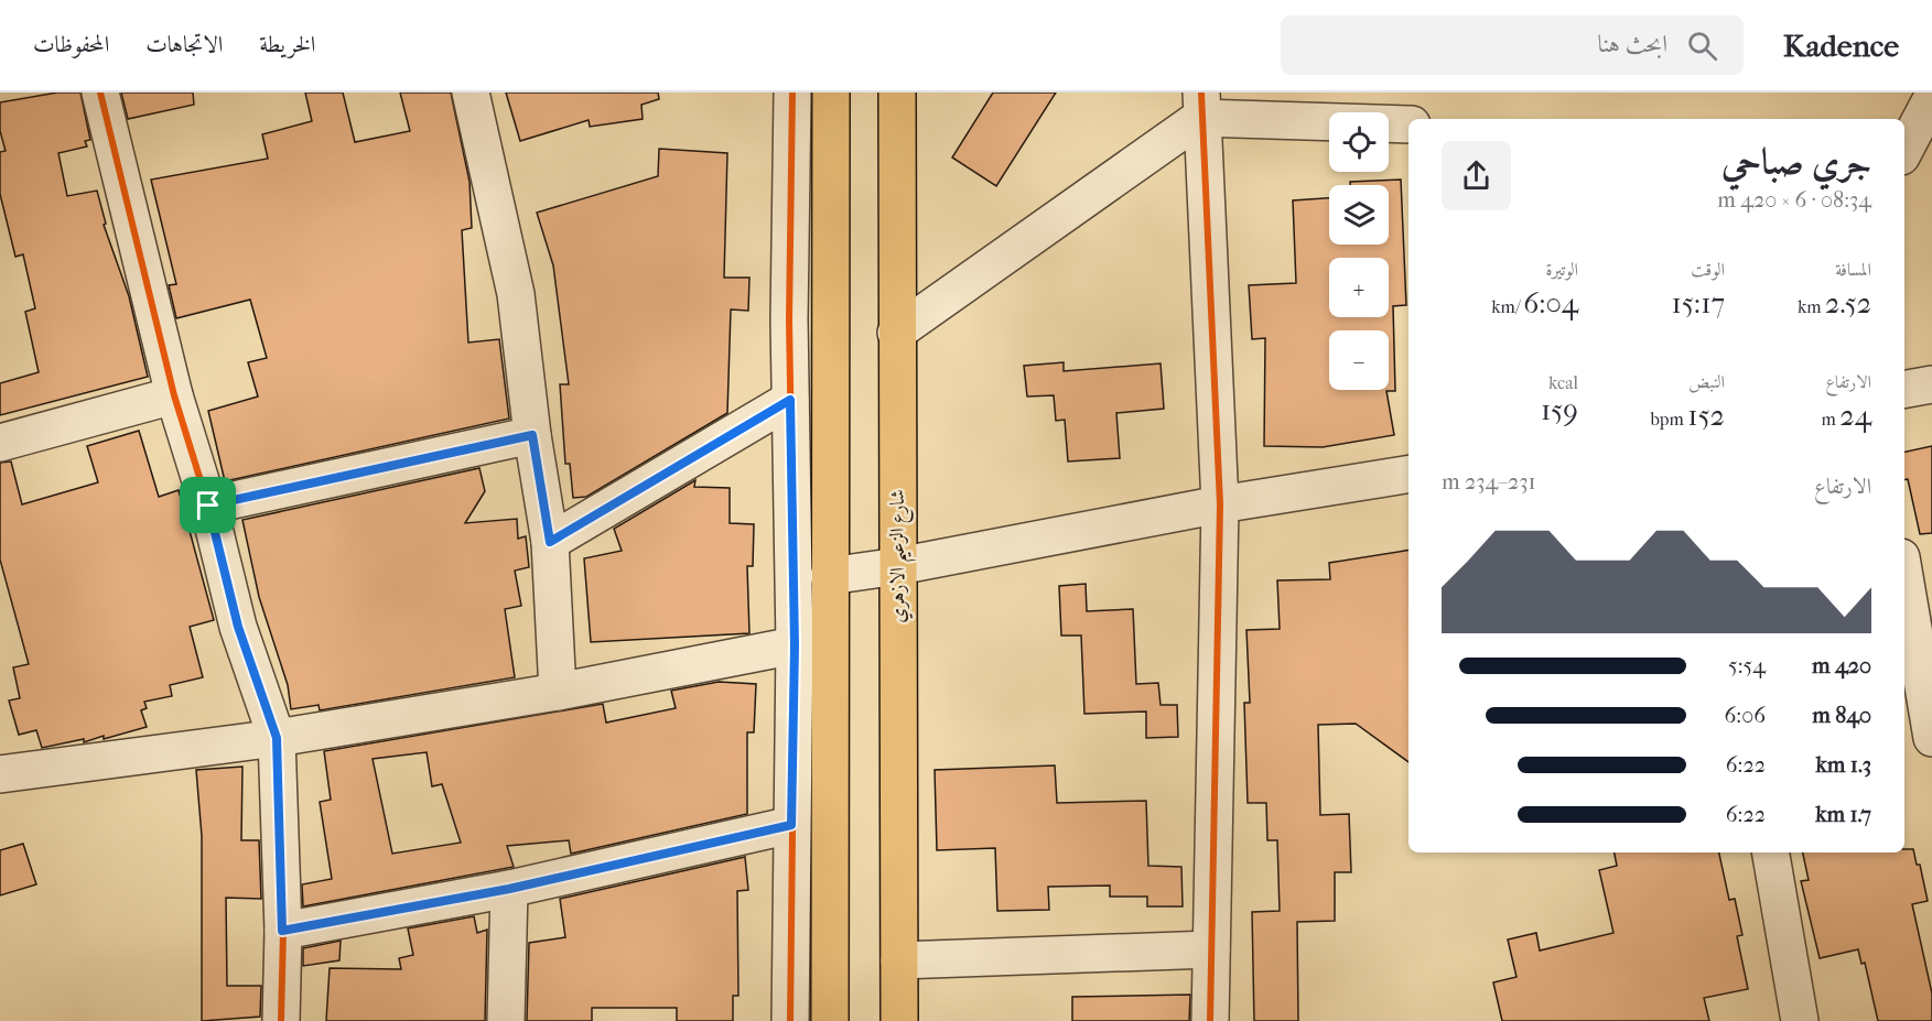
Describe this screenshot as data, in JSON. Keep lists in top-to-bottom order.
{
  "streets": {
    "main road": ["شارع الزعيم الازهري"]
  },
  "page": {
    "header": "Kadence",
    "search": "ابحث هنا",
    "nav": ["الخريطة", "الاتجاهات", "المحفوظات"],
    "map_buttons": ["+", "−"],
    "heading": ["جري صباحي", "08:34 · 6 × 420 m"],
    "stats": [
      ["المسافة", "2.52 km"],
      ["الوقت", "15:17"],
      ["الوتيرة", "6:04 /km"],
      ["الارتفاع", "24 m"],
      ["النبض", "152 bpm"],
      ["kcal", "159"]
    ],
    "chart": ["الارتفاع", "231–234 m"],
    "list": [
      {
        "name": "420 m",
        "note": "5:54"
      },
      {
        "name": "840 m",
        "note": "6:06"
      },
      {
        "name": "1.3 km",
        "note": "6:22"
      },
      {
        "name": "1.7 km",
        "note": "6:22"
      }
    ]
  }
}
